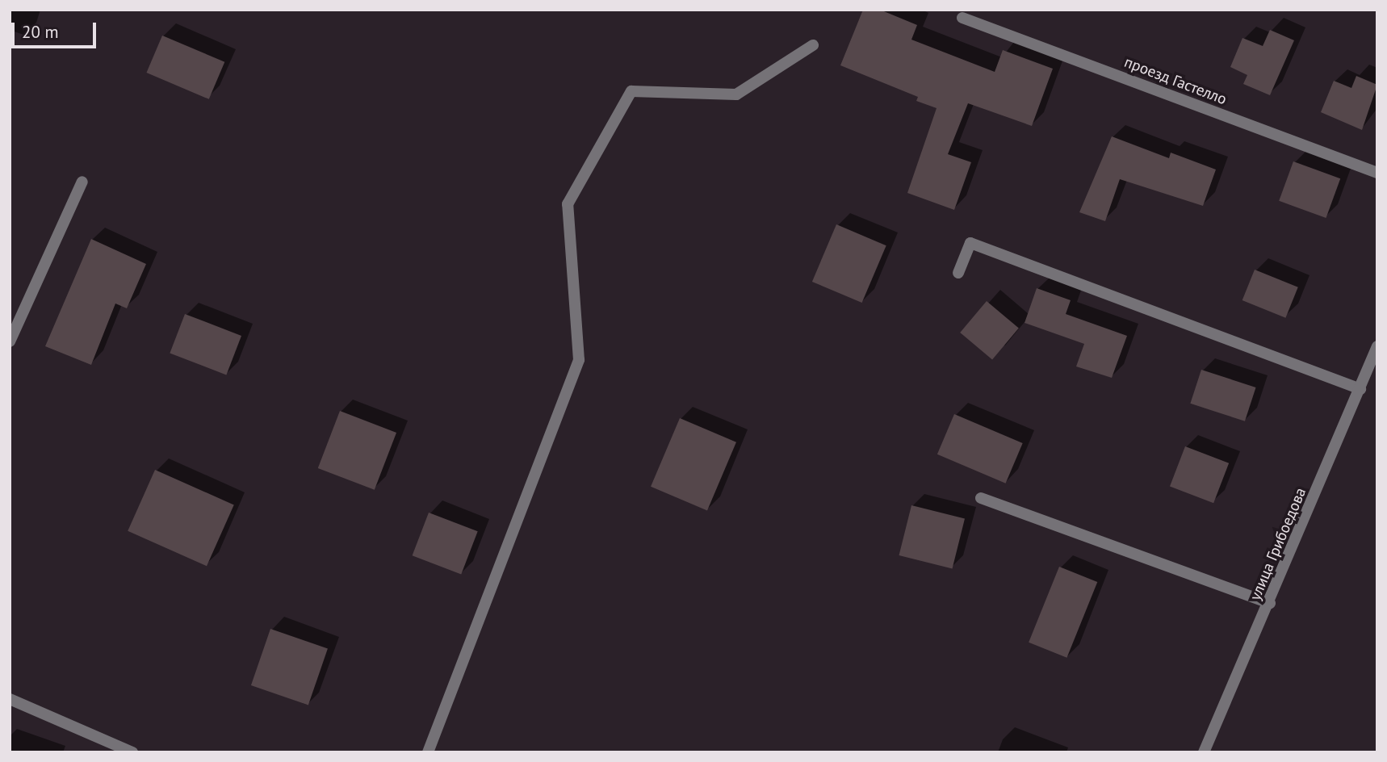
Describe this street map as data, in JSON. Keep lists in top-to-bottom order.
{
  "streets": {
    "street": ["проезд Гастелло", "улица Грибоедова"]
  },
  "scale_bar": "20 m"
}
